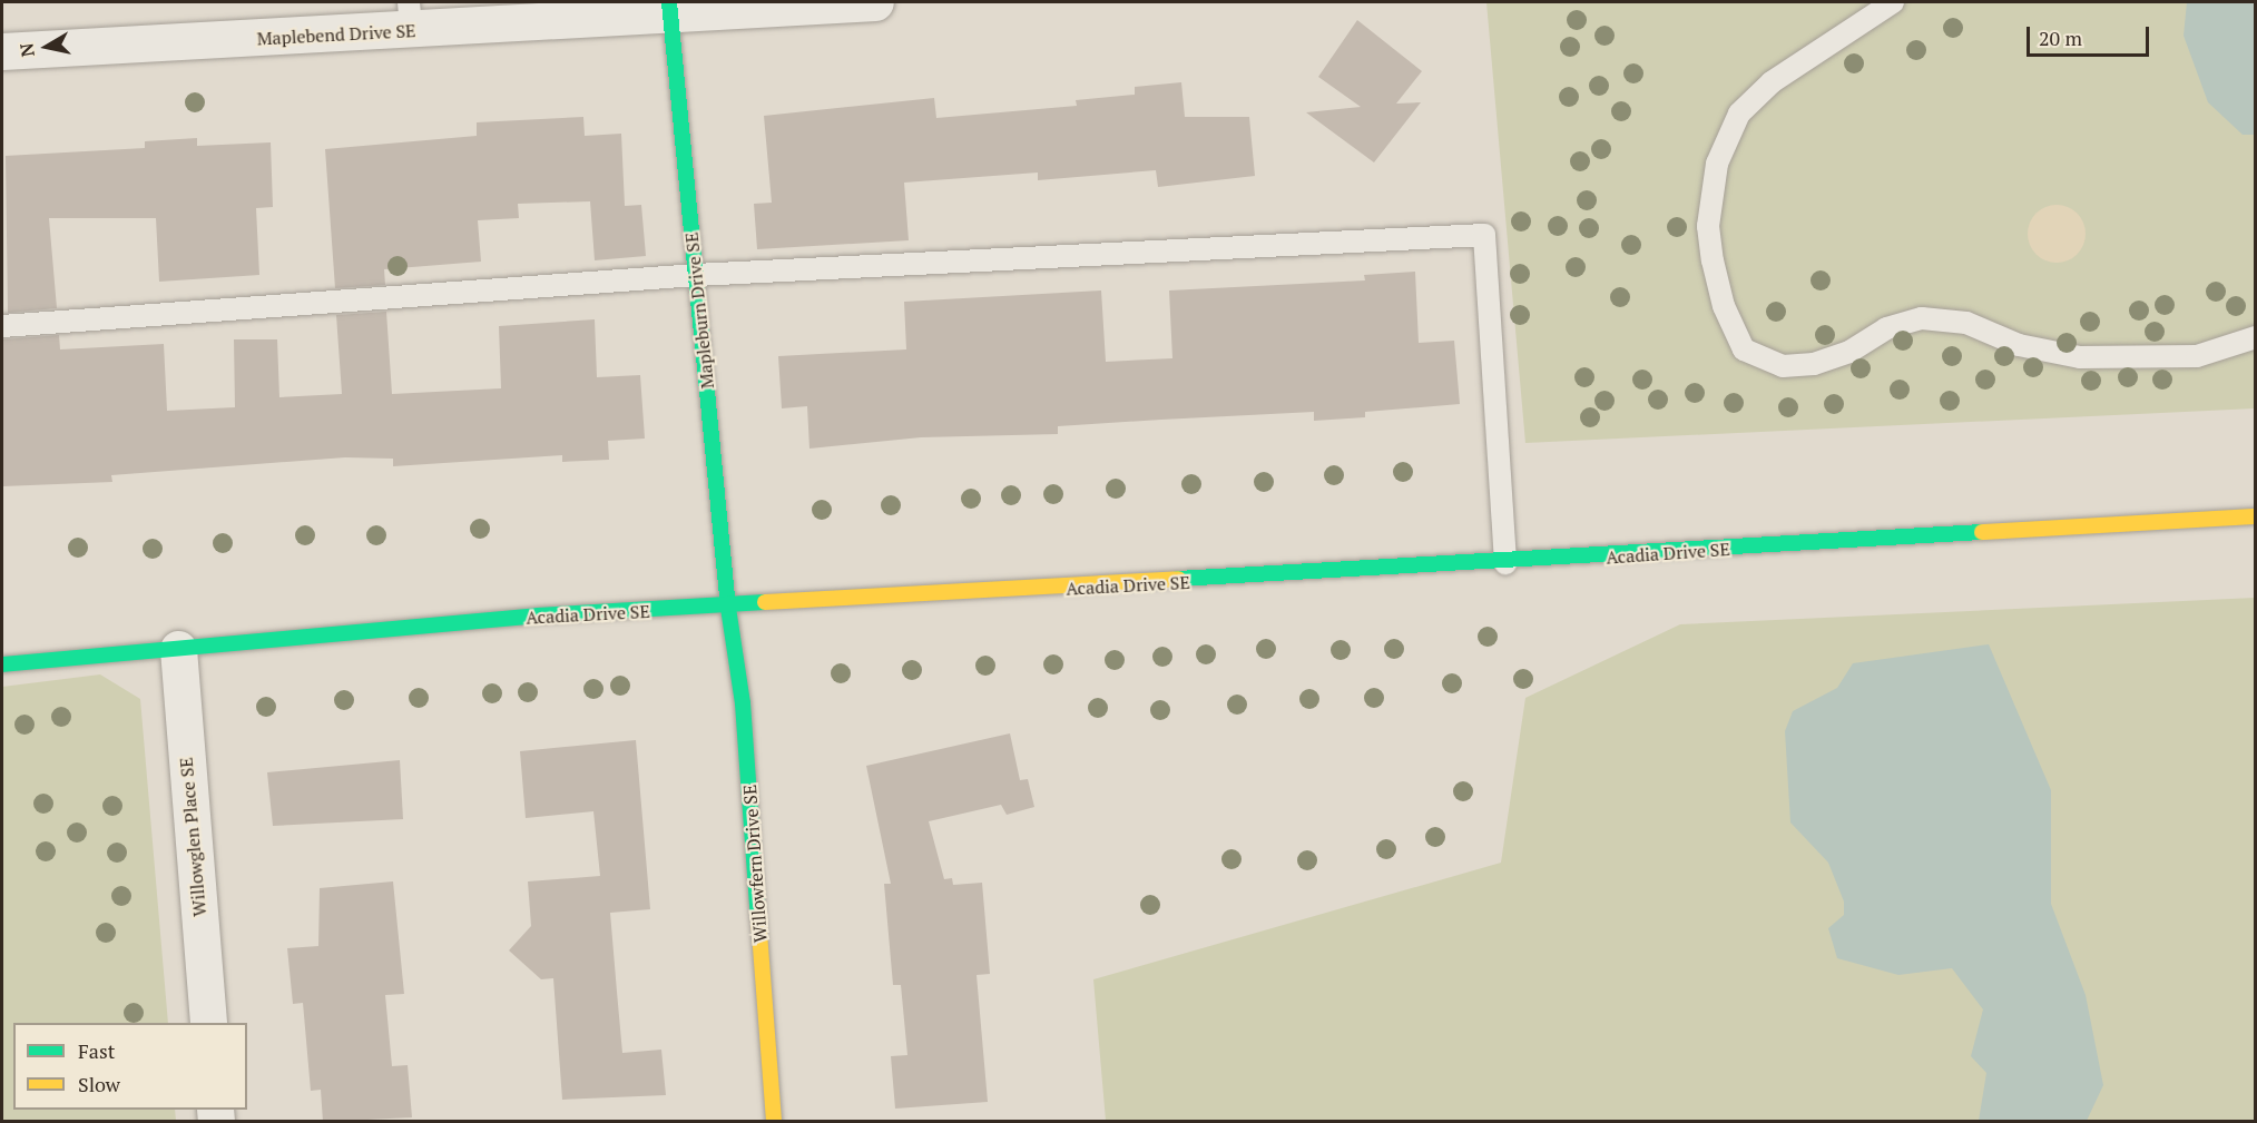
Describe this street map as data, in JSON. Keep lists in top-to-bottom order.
{
  "streets": {
    "street": [
      "Maplebend Drive SE",
      "Mapleburn Drive SE",
      "Acadia Drive SE",
      "Willowglen Place SE",
      "Willowfern Drive SE"
    ]
  },
  "crossings": [
    ["Maplebend Drive SE", "Mapleburn Drive SE"],
    ["Mapleburn Drive SE", "Acadia Drive SE"],
    ["Mapleburn Drive SE", "Willowfern Drive SE"],
    ["Acadia Drive SE", "Willowglen Place SE"],
    ["Acadia Drive SE", "Willowfern Drive SE"]
  ],
  "legend": ["Fast", "Slow"],
  "scale_bar": "20 m",
  "north": "left"
}
